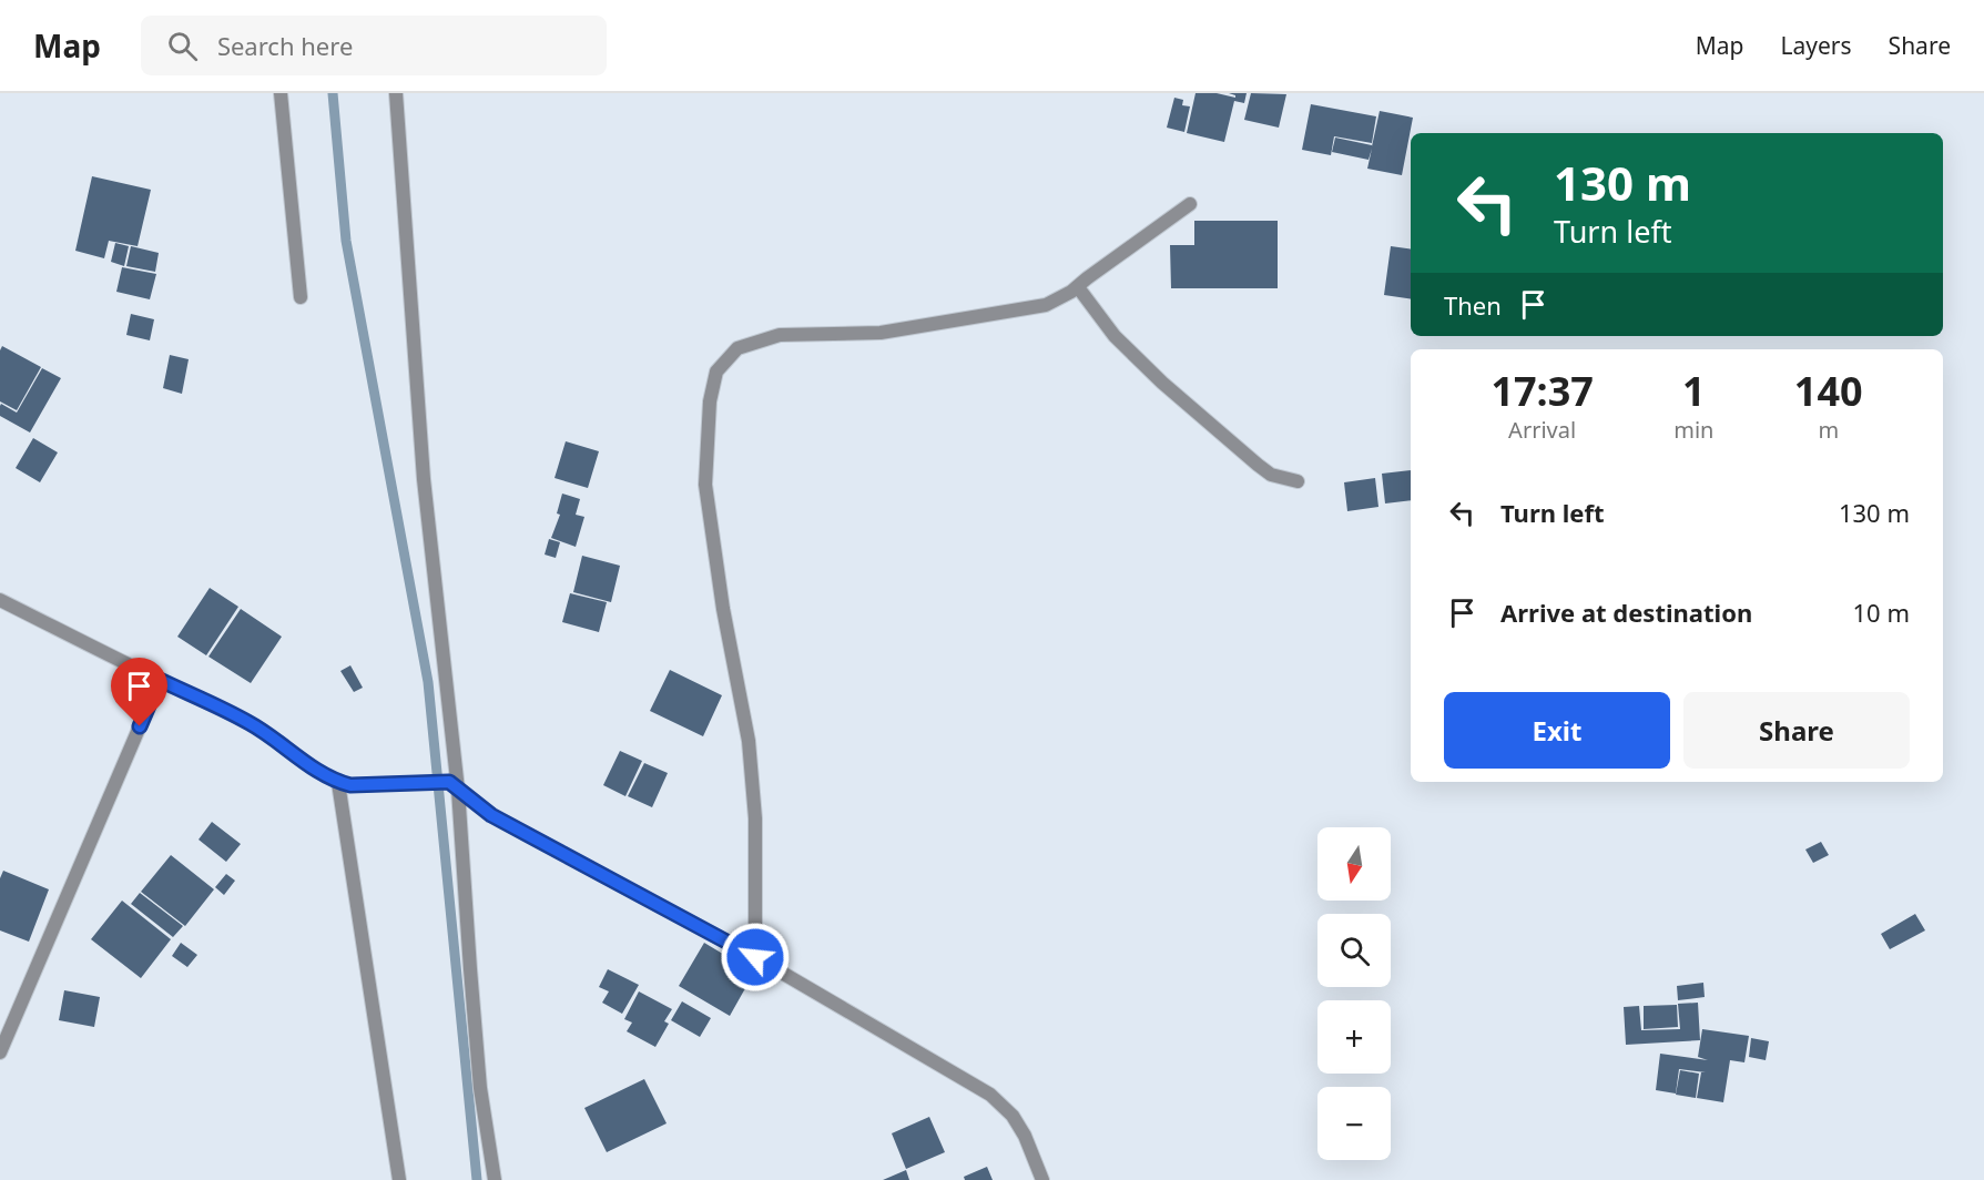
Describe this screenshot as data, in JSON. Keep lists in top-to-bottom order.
{
  "north": "bottom",
  "page": {
    "header": "Map",
    "search": "Search here",
    "nav": ["Map", "Layers", "Share"],
    "turn": ["130 m", "Turn left"],
    "then": "Then",
    "eta": [
      "17:37",
      "Arrival",
      "1",
      "min",
      "140",
      "m"
    ],
    "list": [
      {
        "name": "Turn left",
        "value": "130 m"
      },
      {
        "name": "Arrive at destination",
        "value": "10 m"
      }
    ],
    "buttons": ["Exit", "Share"],
    "map_buttons": ["+", "−"]
  }
}
